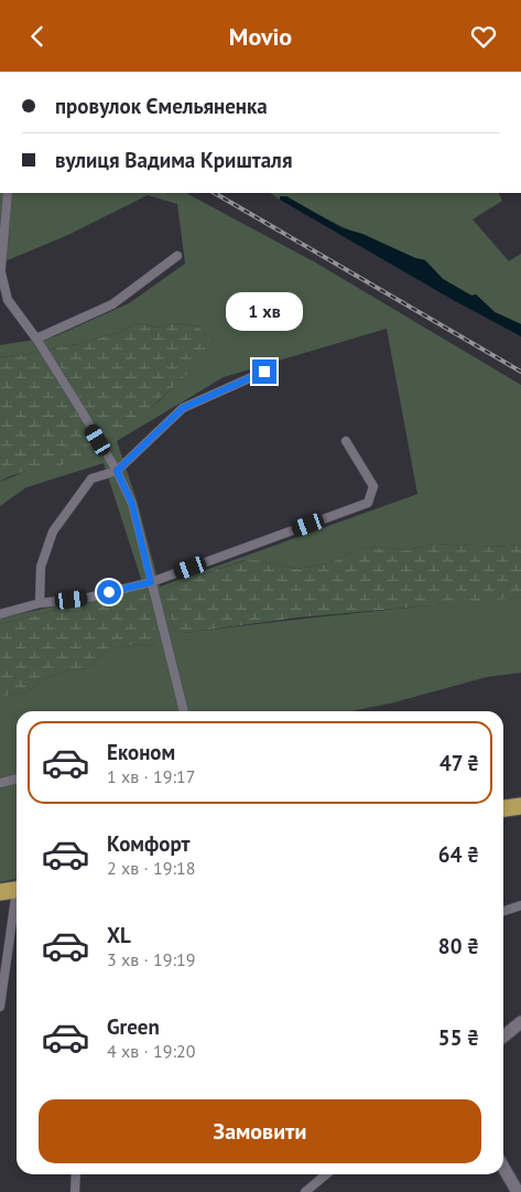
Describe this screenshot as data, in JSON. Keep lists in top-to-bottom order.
{
  "page": {
    "header": "Movio",
    "banner": ["провулок Ємельяненка", "вулиця Вадима Кришталя"],
    "bubble": "1 хв",
    "list": [
      {
        "name": "Економ",
        "note": "1 хв · 19:17",
        "value": "47 ₴"
      },
      {
        "name": "Комфорт",
        "note": "2 хв · 19:18",
        "value": "64 ₴"
      },
      {
        "name": "XL",
        "note": "3 хв · 19:19",
        "value": "80 ₴"
      },
      {
        "name": "Green",
        "note": "4 хв · 19:20",
        "value": "55 ₴"
      }
    ],
    "buttons": "Замовити"
  }
}
